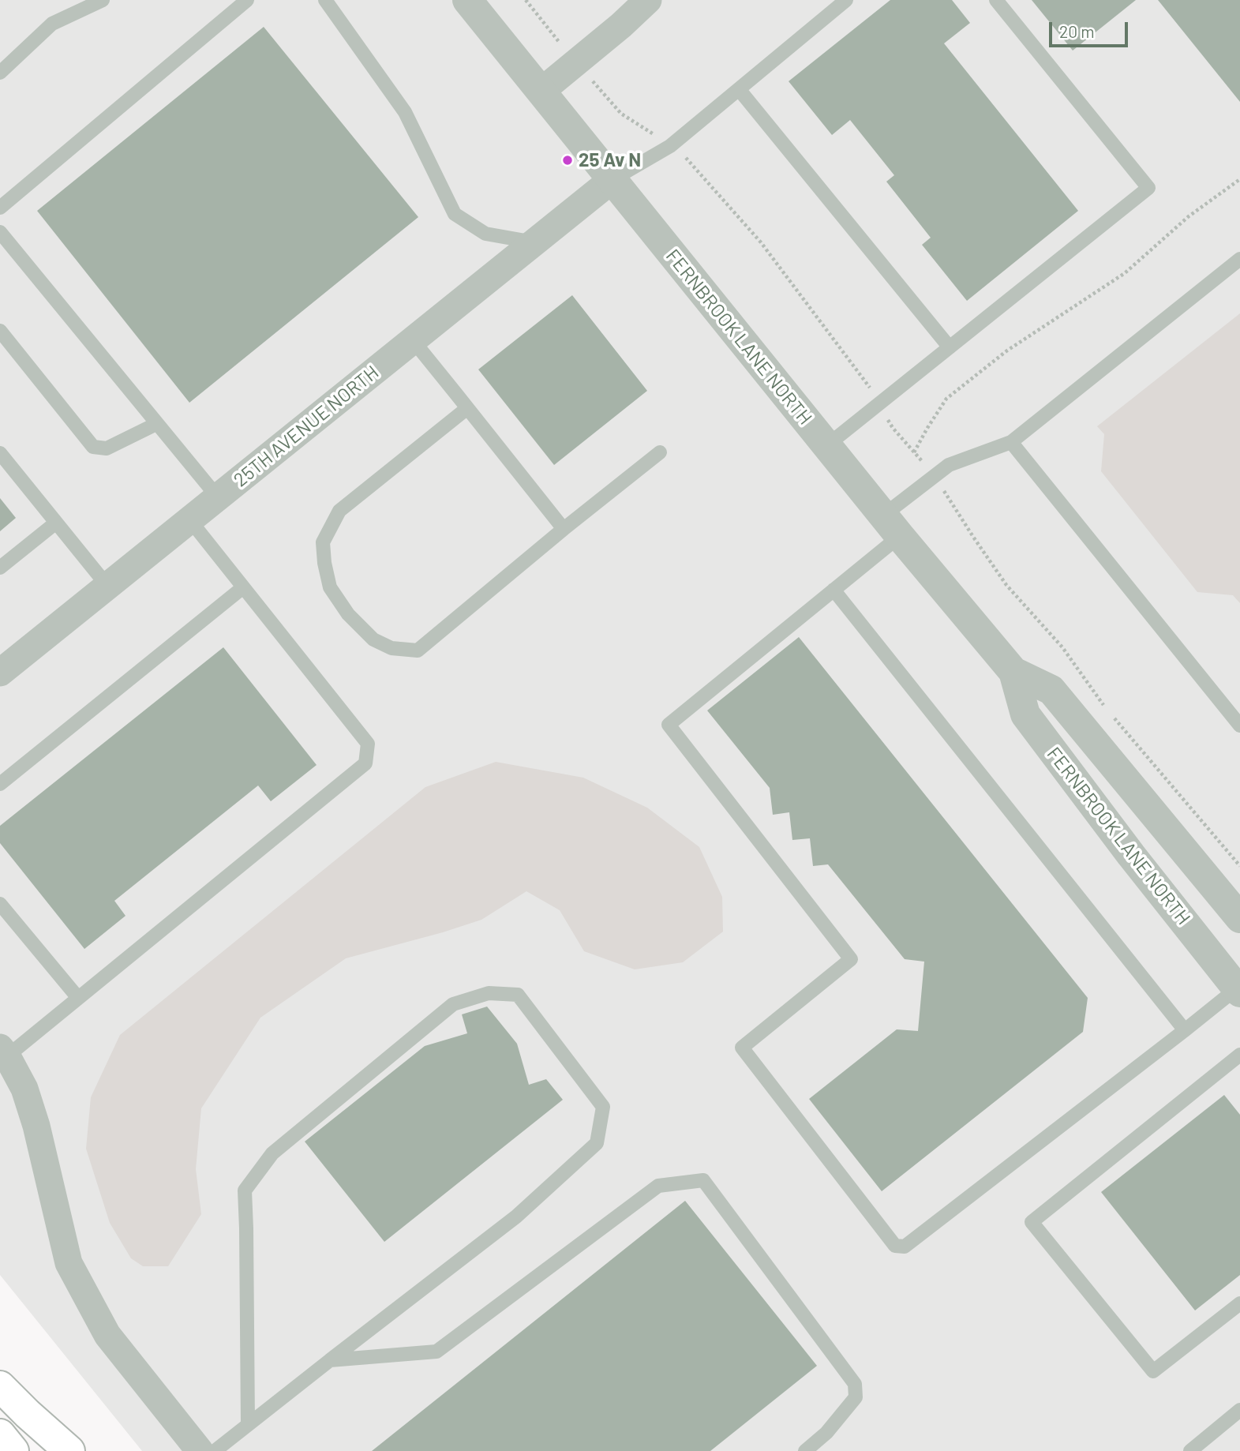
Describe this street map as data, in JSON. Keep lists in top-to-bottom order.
{
  "streets": {
    "street": ["FERNBROOK LANE NORTH", "25TH AVENUE NORTH"]
  },
  "crossings": [
    ["FERNBROOK LANE NORTH", "25TH AVENUE NORTH"]
  ],
  "places": ["25 Av N"],
  "scale_bar": "20 m"
}
